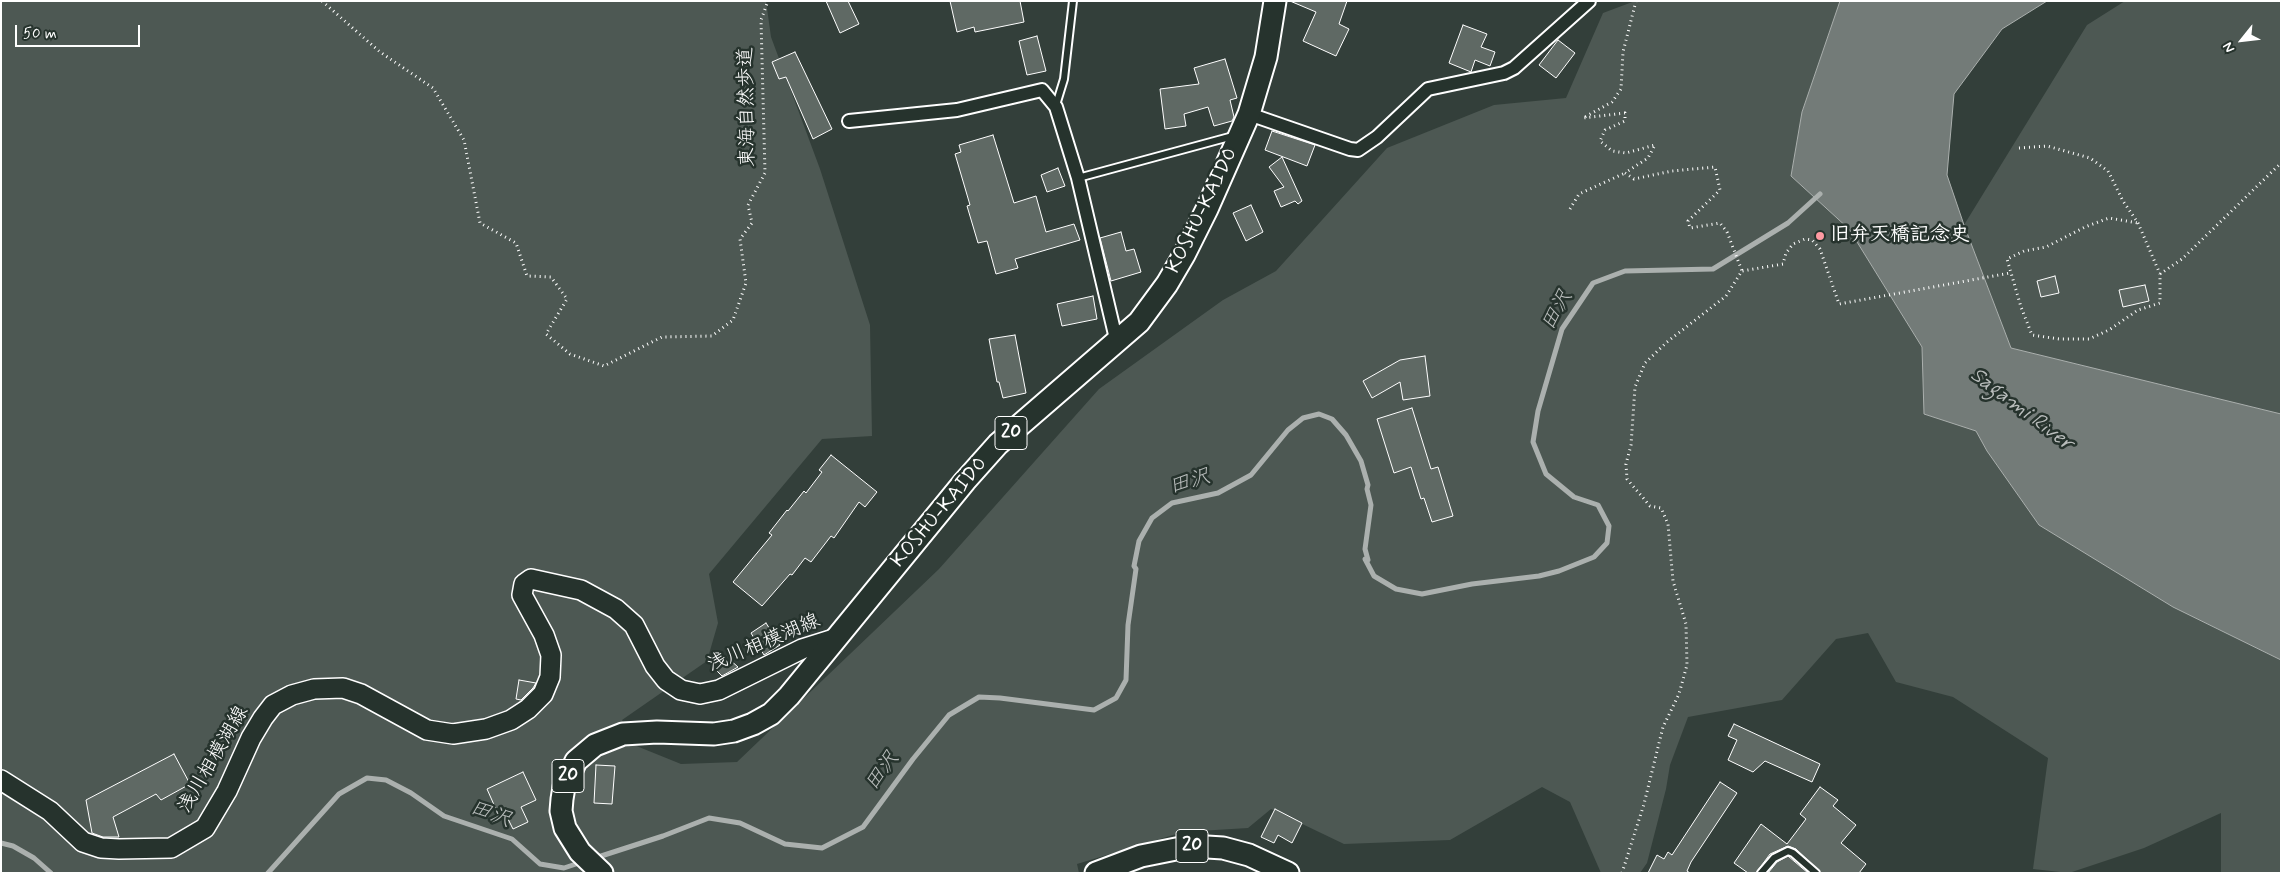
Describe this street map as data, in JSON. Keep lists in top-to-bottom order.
{
  "streets": {
    "highway": ["KOSHU-KAIDO", "20"],
    "main road": ["浅川相模湖線"],
    "path": ["東海自然歩道"]
  },
  "crossings": [
    ["KOSHU-KAIDO", "浅川相模湖線"]
  ],
  "water": ["田沢", "Sagami River"],
  "places": ["旧弁天橋記念史"],
  "scale_bar": "50 m",
  "north": "bottom left"
}
